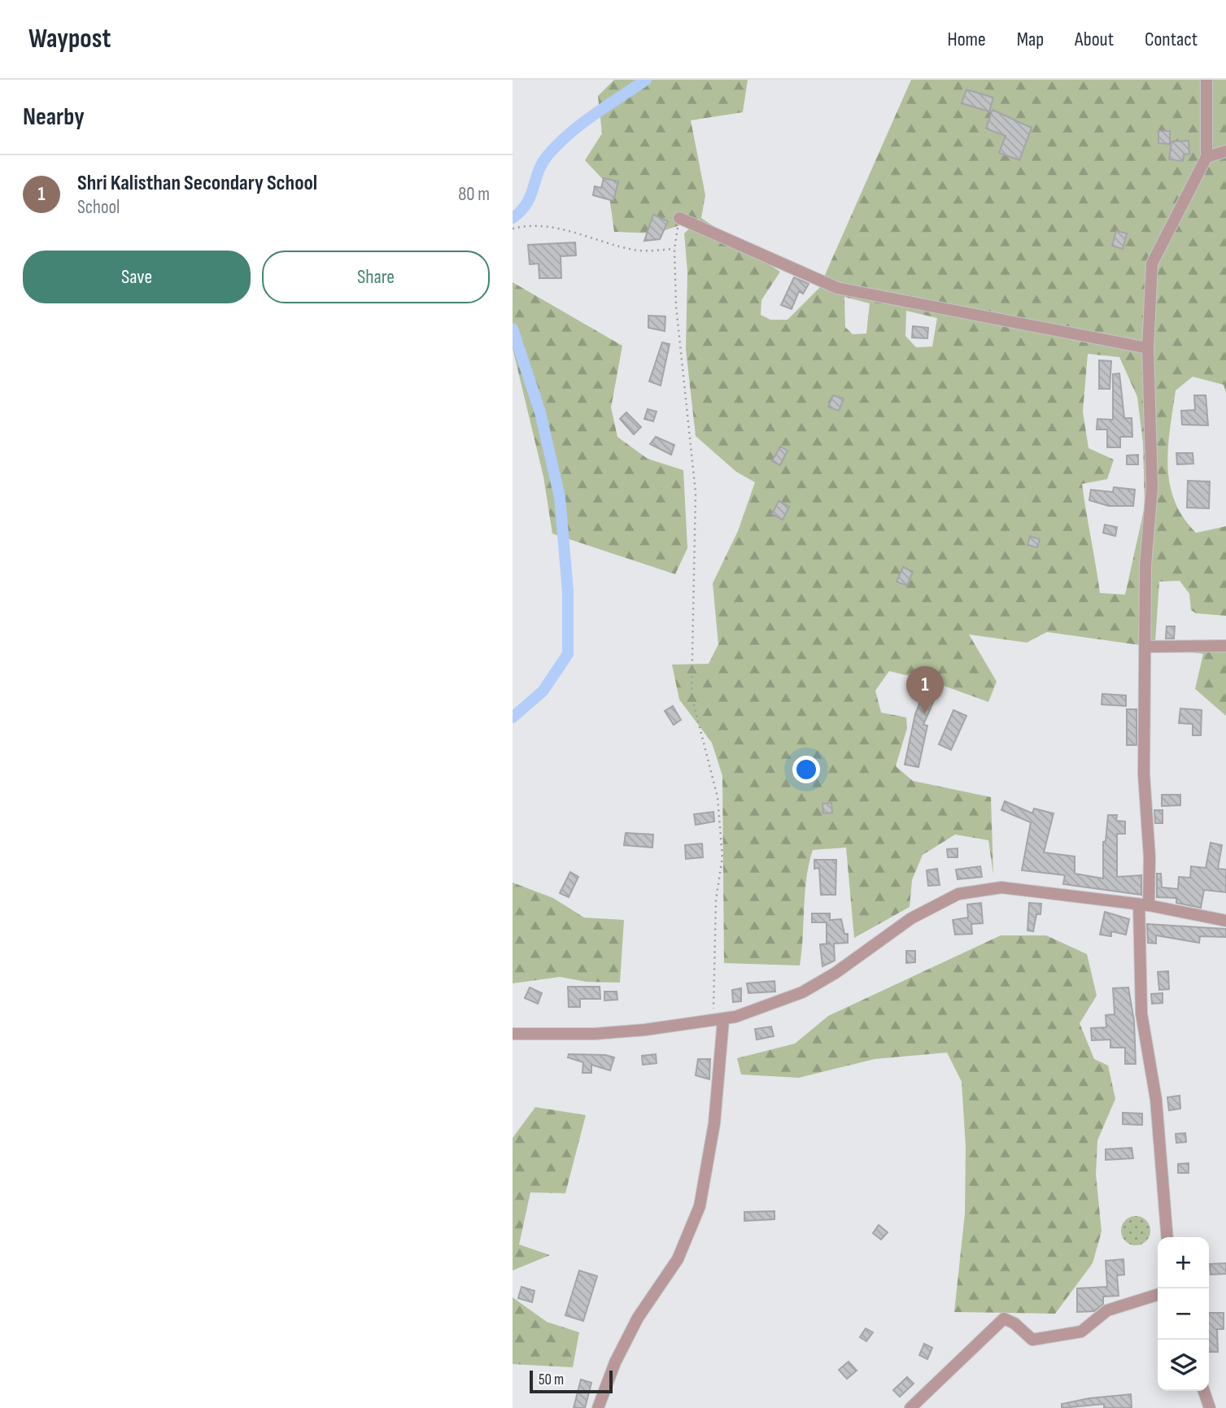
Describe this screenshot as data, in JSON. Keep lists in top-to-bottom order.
{
  "scale_bar": "50 m",
  "page": {
    "header": "Waypost",
    "nav": [
      "Home",
      "Map",
      "About",
      "Contact"
    ],
    "heading": "Nearby",
    "list": [
      {
        "mark": "1",
        "name": "Shri Kalisthan Secondary School",
        "note": "School",
        "value": "80 m"
      }
    ],
    "buttons": ["Save", "Share"],
    "pins": "1",
    "map_buttons": ["+", "−"],
    "scale": "50 m"
  }
}
